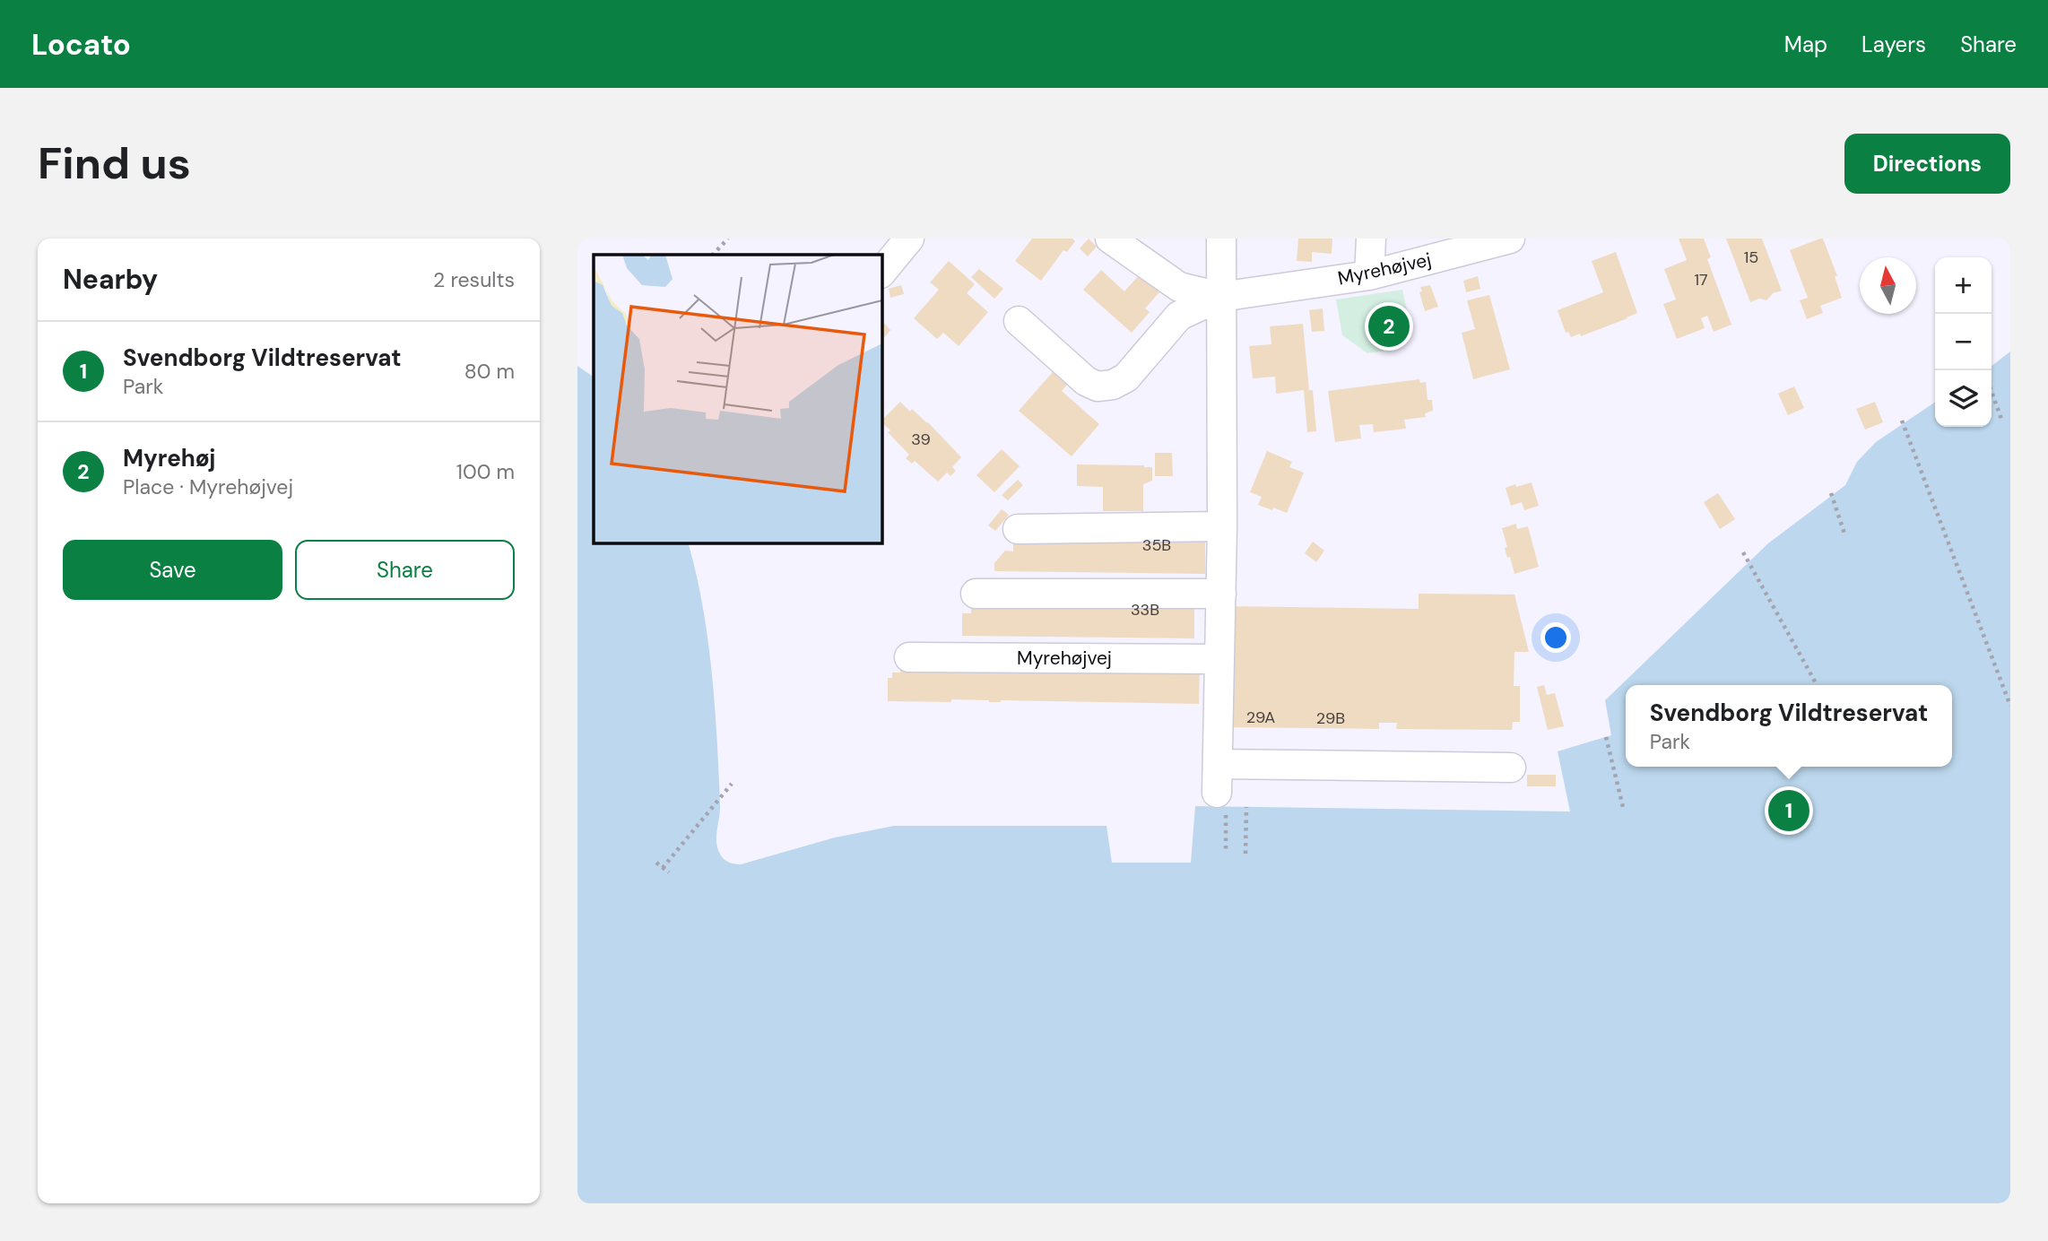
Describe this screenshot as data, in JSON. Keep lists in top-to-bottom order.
{
  "streets": {
    "street": ["Myrehøjvej"]
  },
  "house_numbers": [
    "15",
    "17",
    "39",
    "35B",
    "33B",
    "29A",
    "29B"
  ],
  "north": "top",
  "page": {
    "header": "Locato",
    "nav": ["Map", "Layers", "Share"],
    "buttons": [
      "Directions",
      ["Save", "Share"]
    ],
    "title": "Find us",
    "heading": ["Nearby", "2 results"],
    "map_buttons": ["+", "−"],
    "pins": ["2", "1"],
    "list": [
      {
        "mark": "1",
        "name": "Svendborg Vildtreservat",
        "note": "Park",
        "value": "80 m"
      },
      {
        "mark": "2",
        "name": "Myrehøj",
        "note": "Place · Myrehøjvej",
        "value": "100 m"
      }
    ],
    "popup": ["Svendborg Vildtreservat", "Park"]
  }
}
